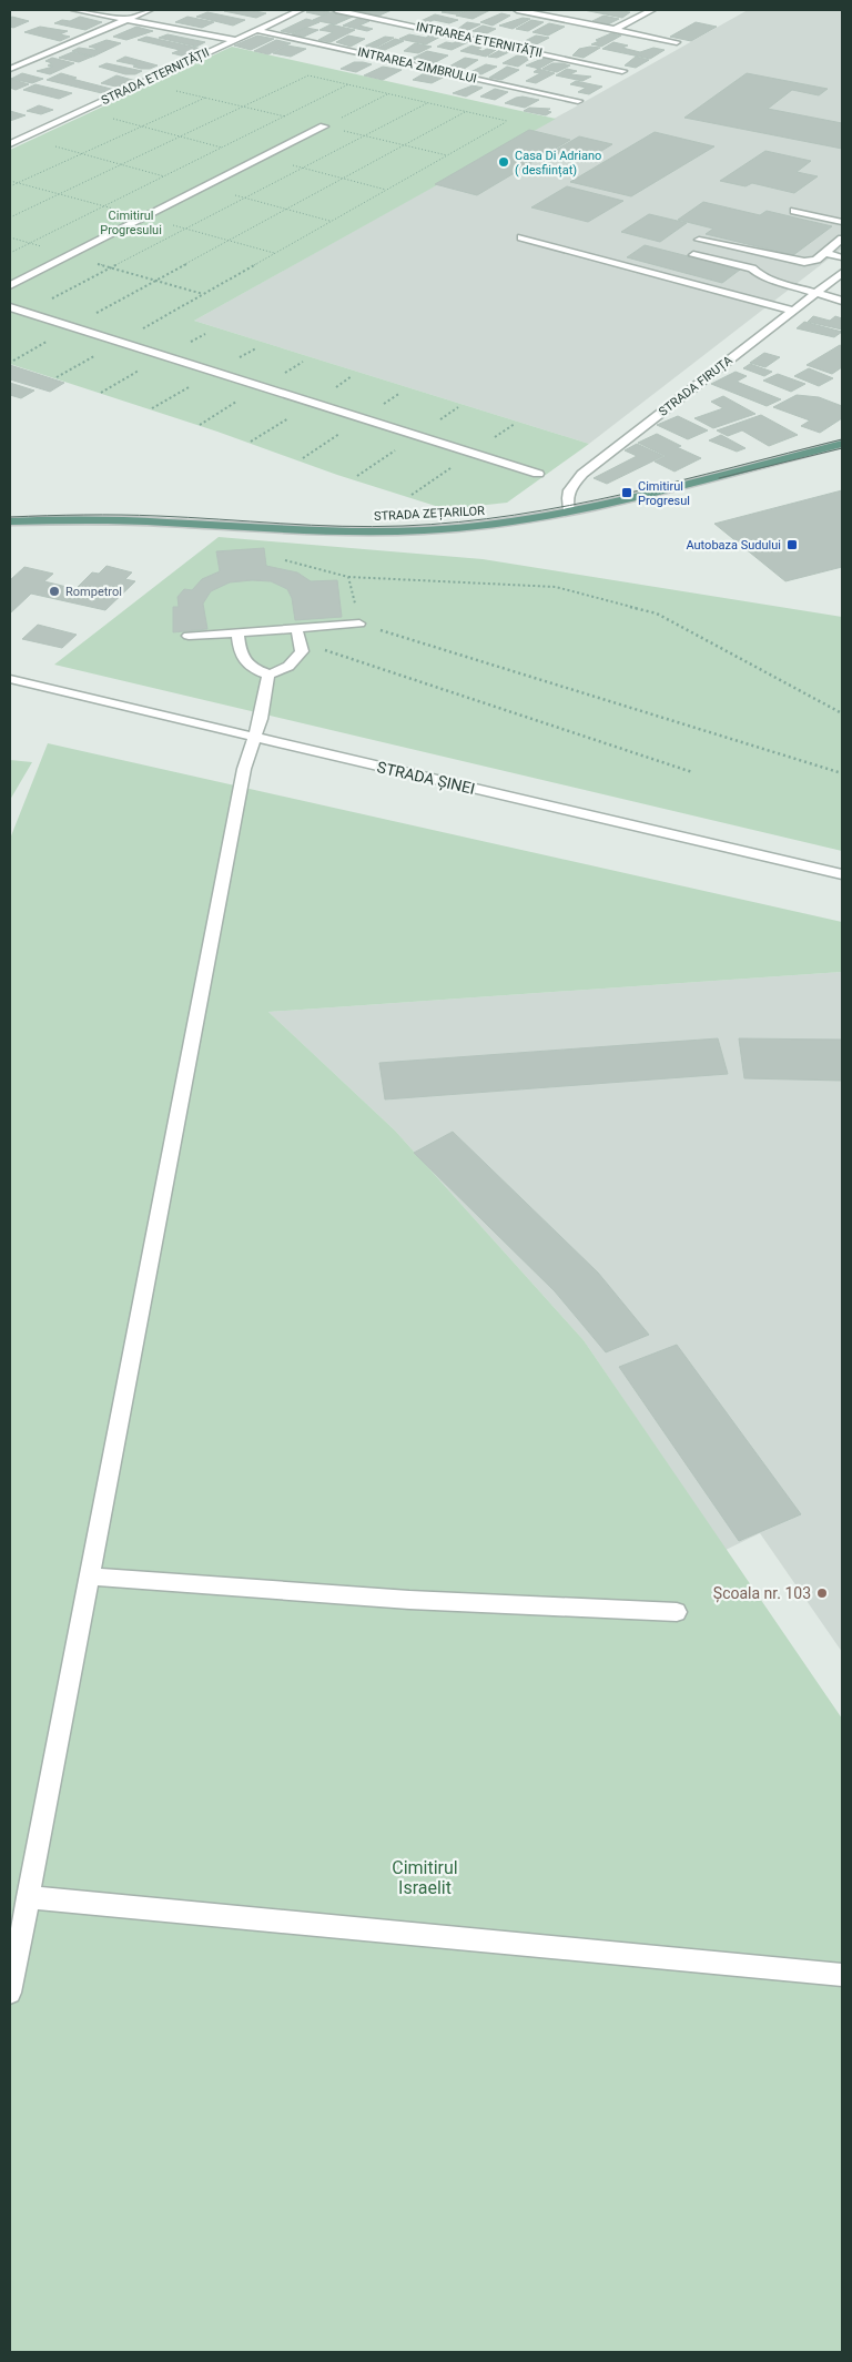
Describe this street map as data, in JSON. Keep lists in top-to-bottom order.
{
  "streets": {
    "main road": ["STRADA ZEȚARILOR"],
    "street": [
      "INTRAREA ETERNITĂȚII",
      "INTRAREA ZIMBRULUI",
      "STRADA ETERNITĂȚII",
      "STRADA FIRUȚA",
      "STRADA ȘINEI"
    ]
  },
  "crossings": [
    ["INTRAREA ZIMBRULUI", "STRADA ETERNITĂȚII"],
    ["STRADA FIRUȚA", "STRADA ZEȚARILOR"]
  ],
  "parks": ["Cimitirul Progresului", "Cimitirul Israelit"],
  "places": {
    "other": ["Casa Di Adriano ( desființat)", "Rompetrol", "Școala nr. 103"],
    "transit": ["Cimitirul Progresul", "Autobaza Sudului"]
  }
}
